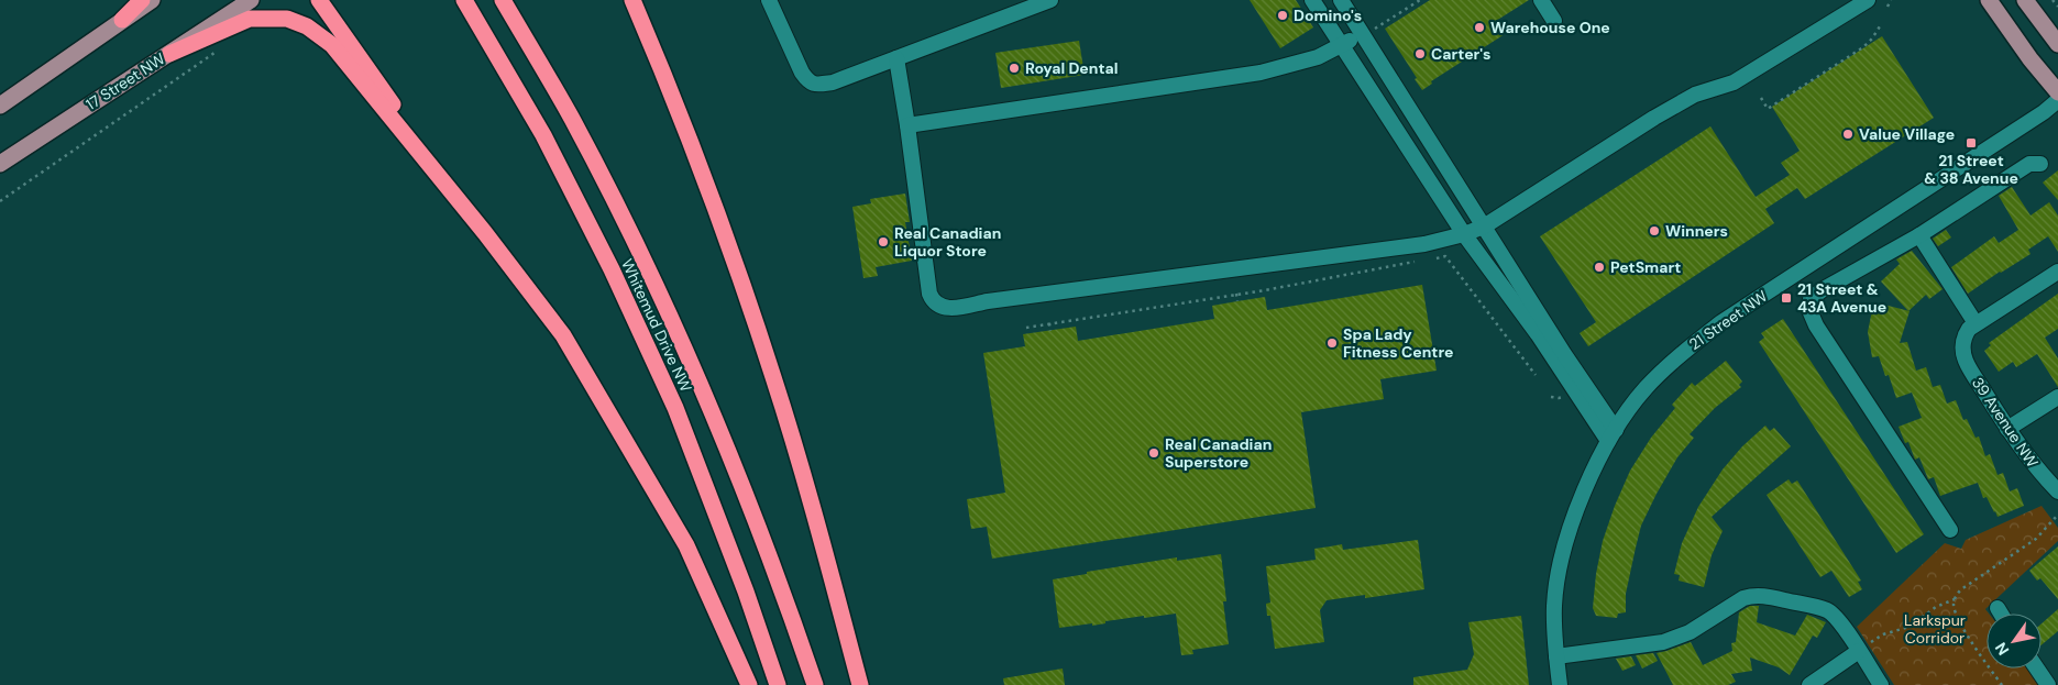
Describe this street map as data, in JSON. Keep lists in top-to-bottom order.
{
  "streets": {
    "highway": ["Whitemud Drive NW"],
    "main road": ["17 Street NW"],
    "street": ["21 Street NW", "39 Avenue NW"]
  },
  "parks": ["Larkspur Corridor"],
  "places": {
    "other": [
      "Domino's",
      "Warehouse One",
      "Carter's",
      "Royal Dental",
      "Value Village",
      "Winners",
      "Real Canadian Liquor Store",
      "PetSmart",
      "Spa Lady Fitness Centre",
      "Real Canadian Superstore"
    ],
    "transit": ["21 Street & 38 Avenue", "21 Street & 43A Avenue"]
  },
  "north": "bottom left"
}
